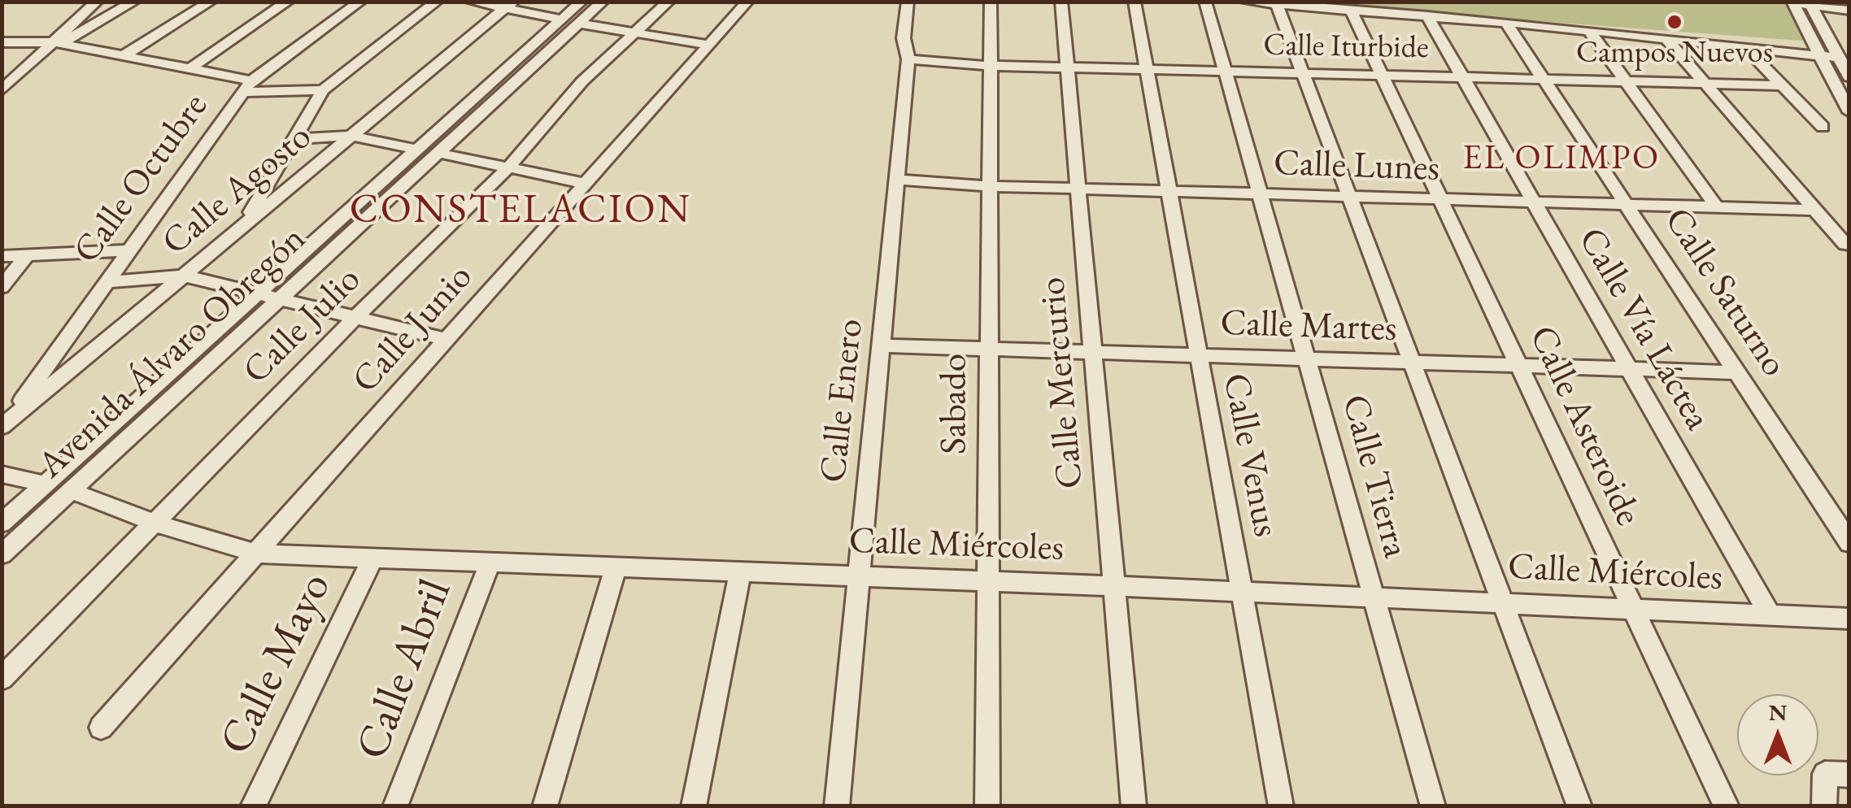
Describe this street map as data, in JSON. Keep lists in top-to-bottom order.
{
  "streets": {
    "street": [
      "Calle Iturbide",
      "Calle Lunes",
      "Calle Octubre",
      "Calle Agosto",
      "Calle Saturno",
      "Calle Julio",
      "Calle Martes",
      "Calle Junio",
      "Calle Vía Láctea",
      "Avenida Álvaro Obregón",
      "Calle Mercurio",
      "Calle Enero",
      "Sabado",
      "Calle Asteroide",
      "Calle Venus",
      "Calle Tierra",
      "Calle Miércoles",
      "Calle Mayo",
      "Calle Abril"
    ]
  },
  "crossings": [
    ["Calle Iturbide", "Calle Saturno"],
    ["Calle Iturbide", "Calle Vía Láctea"],
    ["Calle Iturbide", "Calle Mercurio"],
    ["Calle Iturbide", "Calle Enero"],
    ["Calle Iturbide", "Sabado"],
    ["Calle Iturbide", "Calle Asteroide"],
    ["Calle Iturbide", "Calle Venus"],
    ["Calle Iturbide", "Calle Tierra"],
    ["Calle Lunes", "Calle Saturno"],
    ["Calle Lunes", "Calle Vía Láctea"],
    ["Calle Lunes", "Calle Mercurio"],
    ["Calle Lunes", "Calle Enero"],
    ["Calle Lunes", "Sabado"],
    ["Calle Lunes", "Calle Asteroide"],
    ["Calle Lunes", "Calle Venus"],
    ["Calle Lunes", "Calle Tierra"],
    ["Calle Octubre", "Calle Agosto"],
    ["Calle Saturno", "Calle Martes"],
    ["Calle Julio", "Calle Miércoles"],
    ["Calle Martes", "Calle Vía Láctea"],
    ["Calle Martes", "Calle Mercurio"],
    ["Calle Martes", "Calle Enero"],
    ["Calle Martes", "Sabado"],
    ["Calle Martes", "Calle Asteroide"],
    ["Calle Martes", "Calle Venus"],
    ["Calle Martes", "Calle Tierra"],
    ["Calle Junio", "Calle Miércoles"],
    ["Calle Vía Láctea", "Calle Miércoles"],
    ["Avenida Álvaro Obregón", "Calle Miércoles"],
    ["Calle Mercurio", "Calle Miércoles"],
    ["Calle Enero", "Calle Miércoles"],
    ["Sabado", "Calle Miércoles"],
    ["Calle Asteroide", "Calle Miércoles"],
    ["Calle Venus", "Calle Miércoles"],
    ["Calle Tierra", "Calle Miércoles"],
    ["Calle Miércoles", "Calle Mayo"],
    ["Calle Miércoles", "Calle Abril"]
  ],
  "districts": ["EL OLIMPO", "CONSTELACION"],
  "places": ["Campos Nuevos"],
  "north": "top"
}
